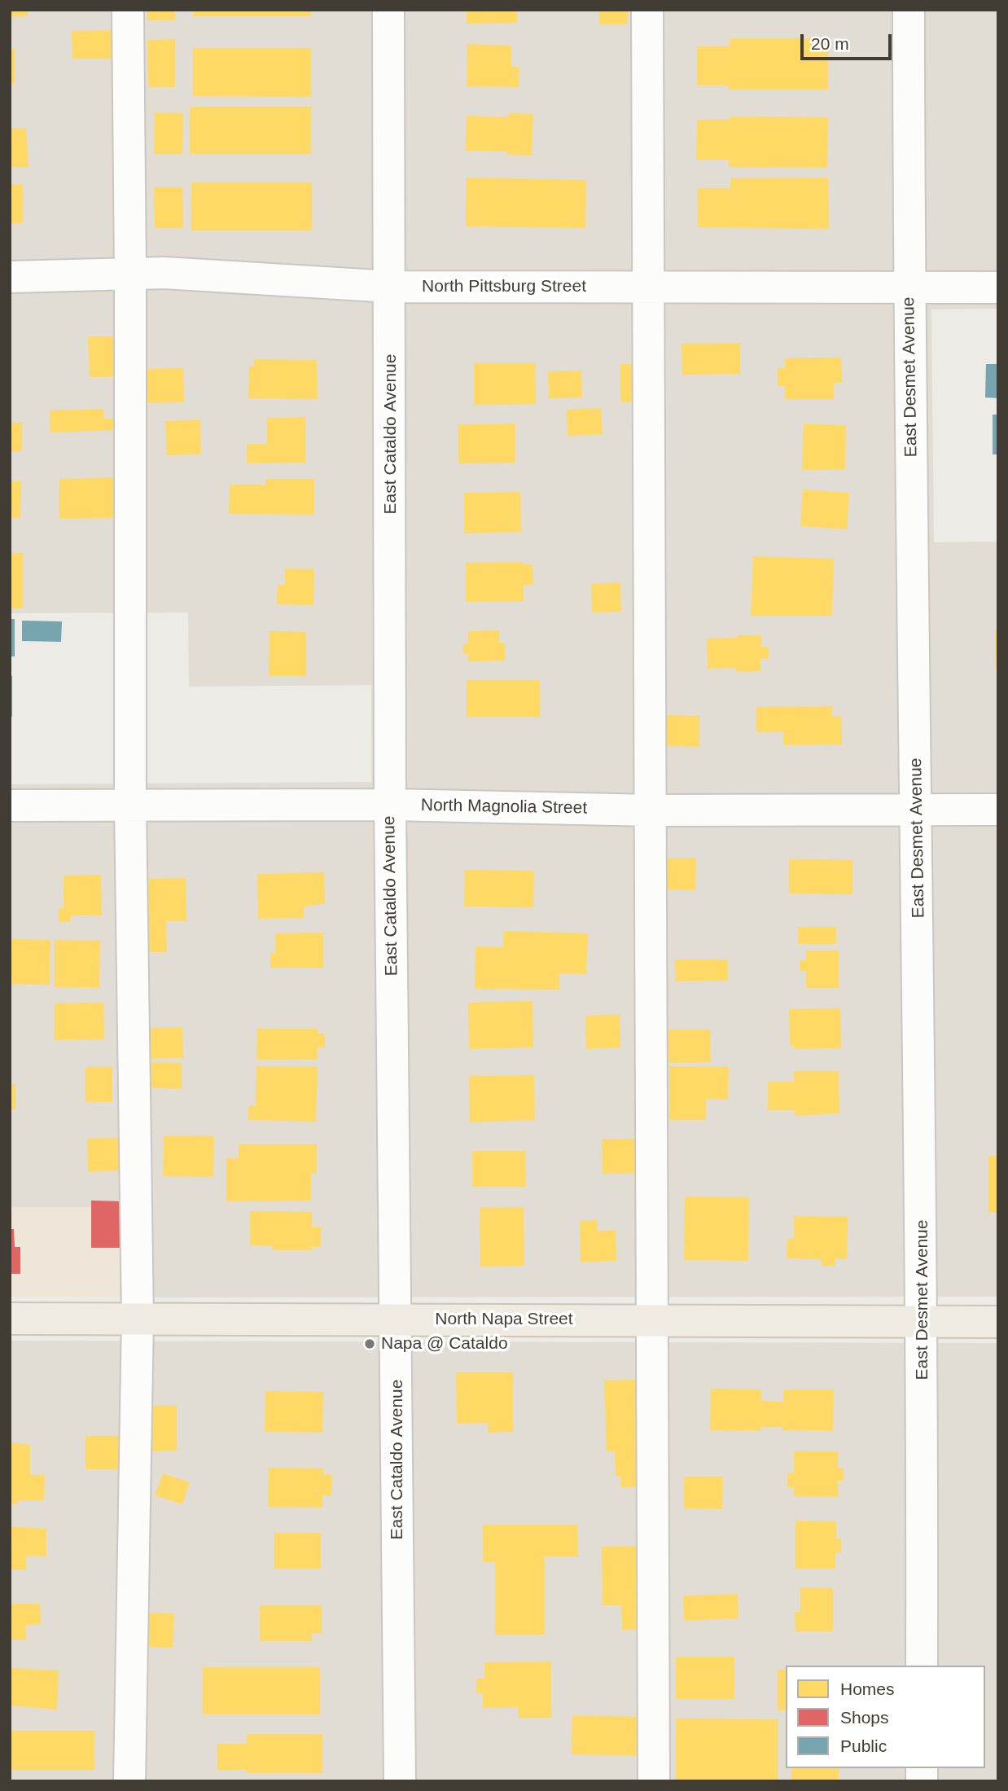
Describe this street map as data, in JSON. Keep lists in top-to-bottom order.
{
  "streets": {
    "main road": ["North Napa Street"],
    "street": [
      "North Pittsburg Street",
      "East Desmet Avenue",
      "East Cataldo Avenue",
      "North Magnolia Street"
    ]
  },
  "crossings": [
    ["North Pittsburg Street", "East Desmet Avenue"],
    ["North Pittsburg Street", "East Cataldo Avenue"],
    ["East Desmet Avenue", "North Magnolia Street"],
    ["East Desmet Avenue", "North Napa Street"],
    ["East Cataldo Avenue", "North Magnolia Street"],
    ["East Cataldo Avenue", "North Napa Street"]
  ],
  "places": ["Napa @ Cataldo"],
  "legend": ["Homes", "Shops", "Public"],
  "scale_bar": "20 m"
}
